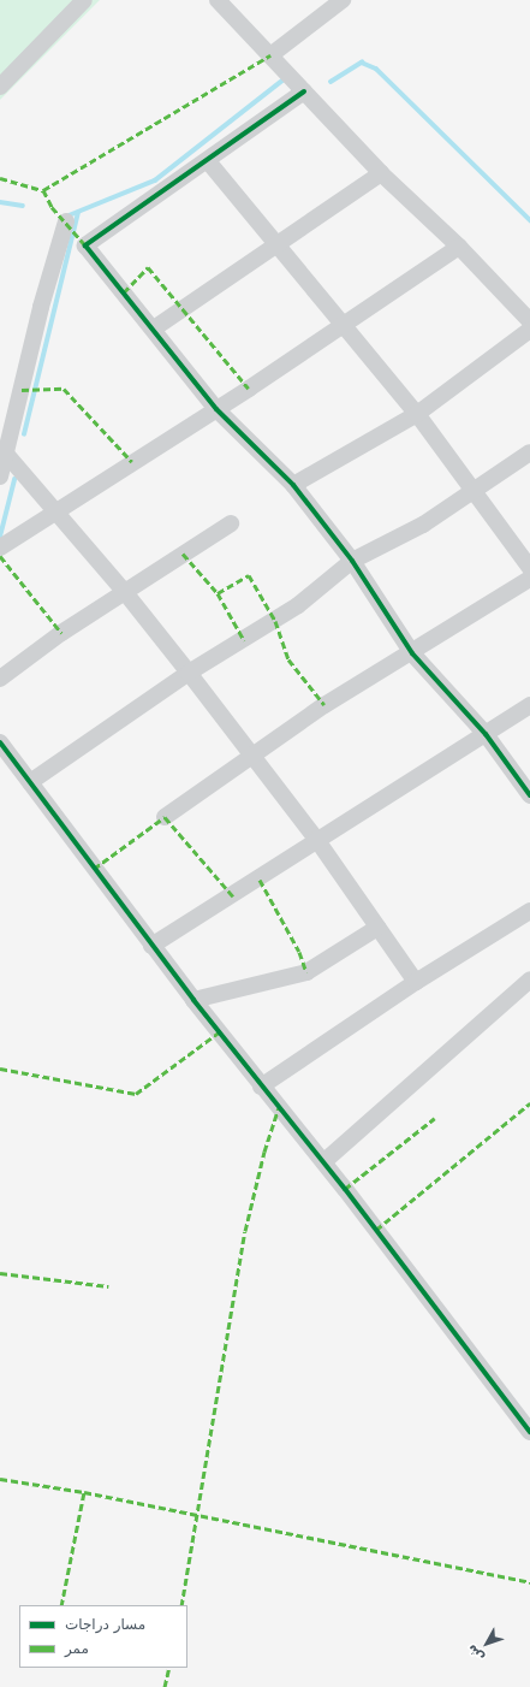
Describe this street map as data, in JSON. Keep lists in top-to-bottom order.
{
  "legend": ["مسار دراجات", "ممر"],
  "north": "bottom left"
}
